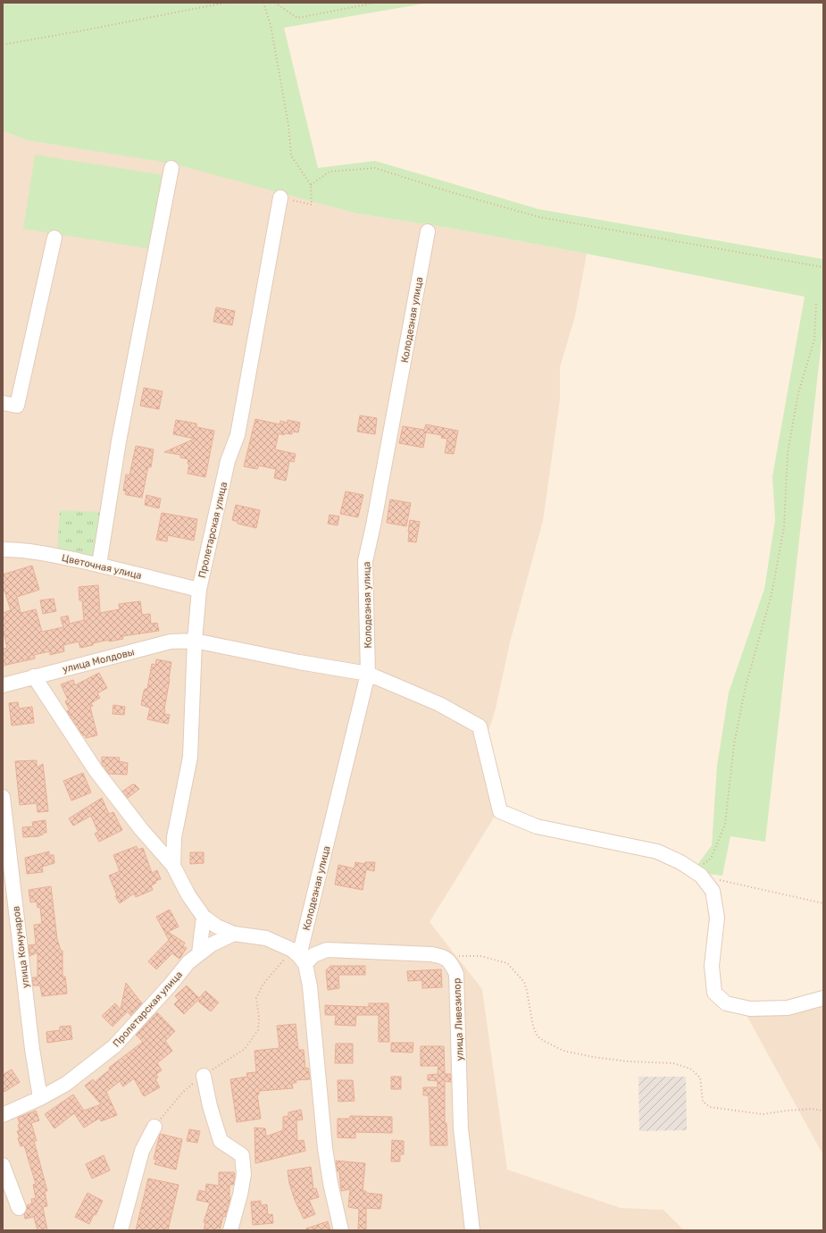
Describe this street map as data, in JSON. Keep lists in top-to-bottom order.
{
  "streets": {
    "street": [
      "Колодезная улица",
      "Пролетарская улица",
      "Цветочная улица",
      "улица Молдовы",
      "улица Комунаров",
      "улица Ливезилор"
    ]
  },
  "crossings": [
    ["Колодезная улица", "Пролетарская улица"],
    ["Колодезная улица", "улица Молдовы"],
    ["Пролетарская улица", "Цветочная улица"],
    ["Пролетарская улица", "улица Молдовы"],
    ["Пролетарская улица", "улица Комунаров"]
  ]
}
